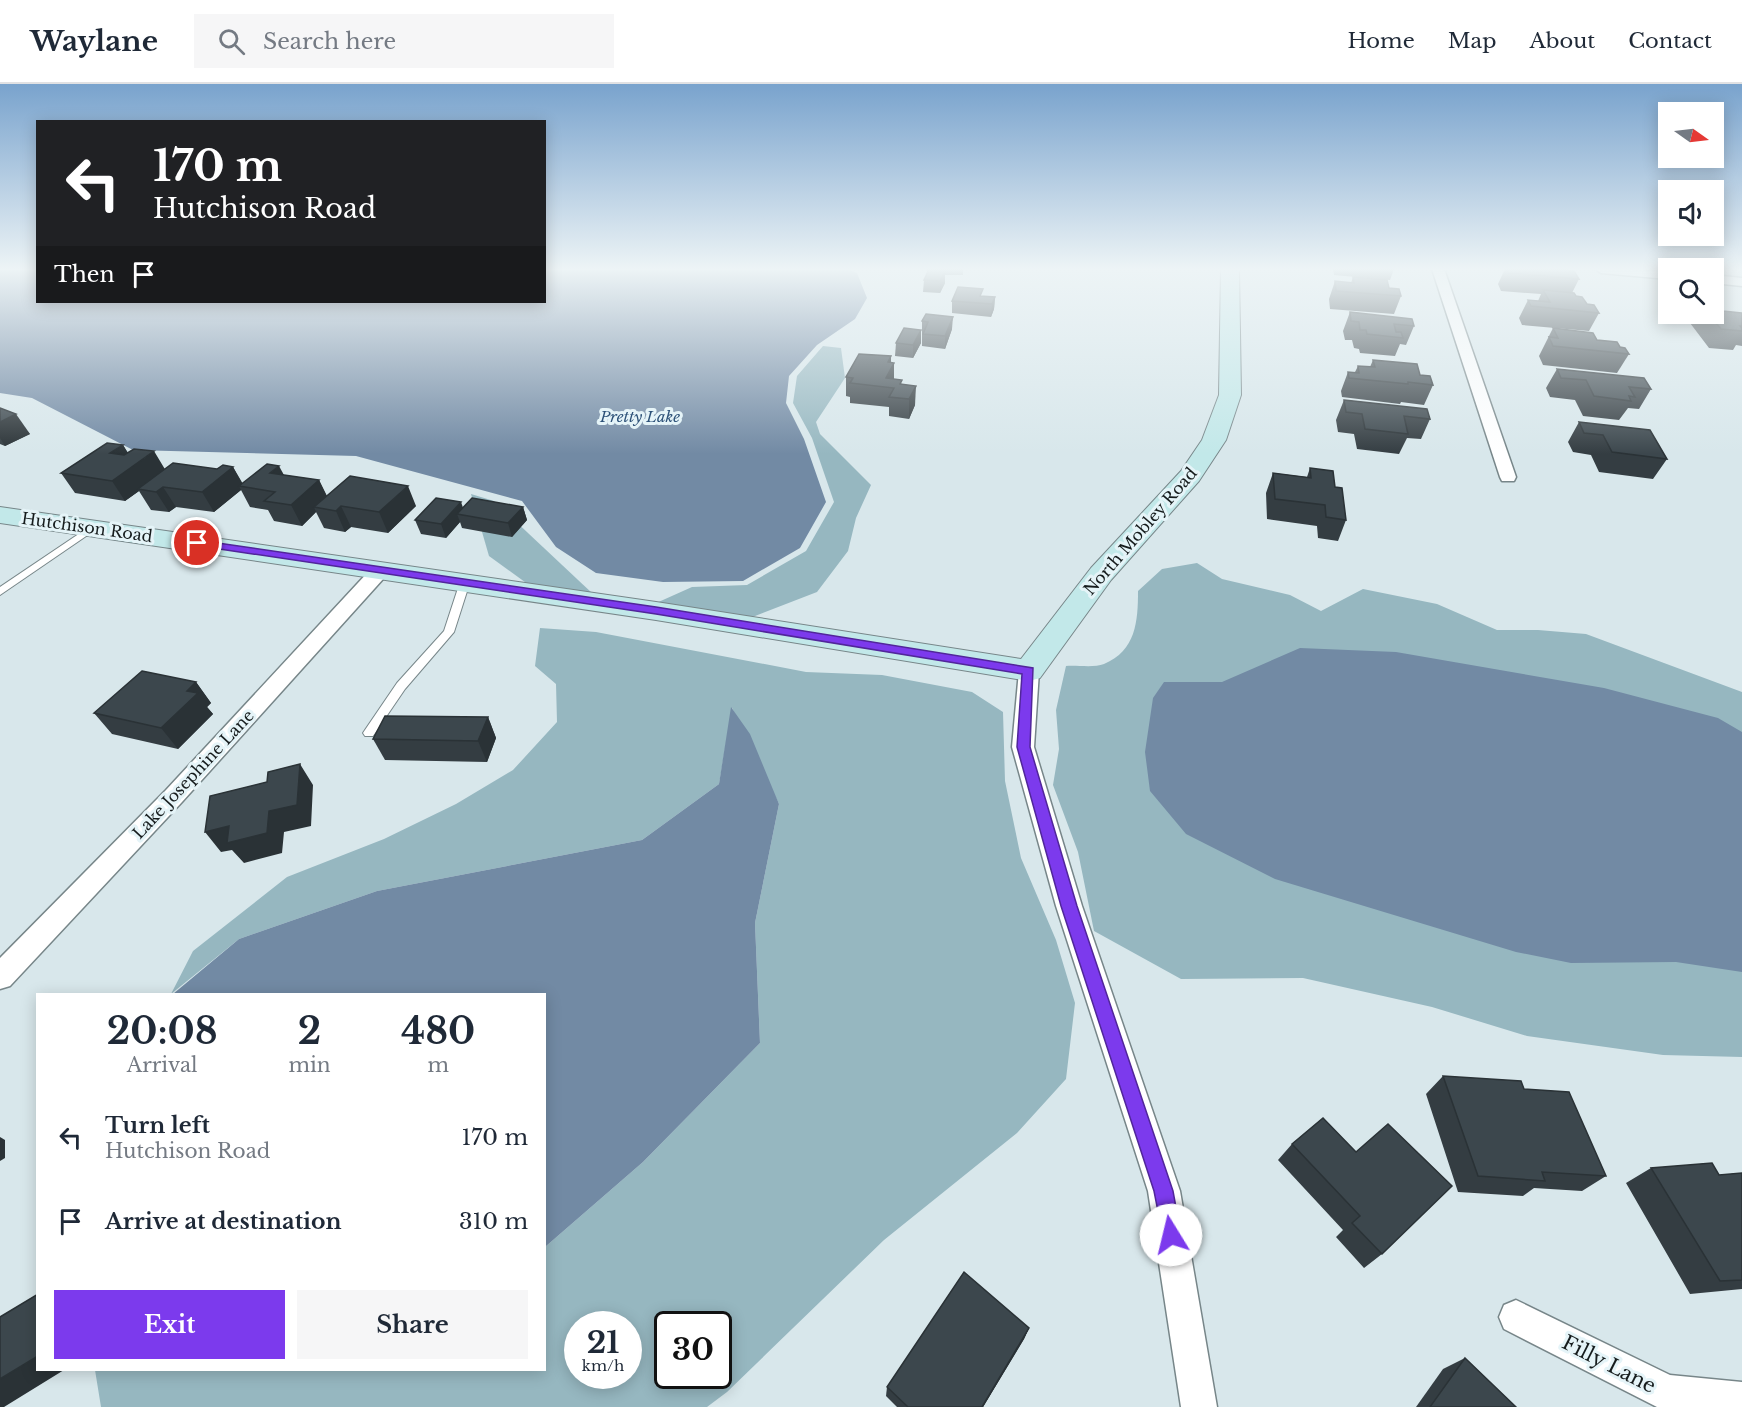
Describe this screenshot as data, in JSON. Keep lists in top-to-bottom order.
{
  "streets": {
    "street": [
      "Hutchison Road",
      "North Mobley Road",
      "Lake Josephine Lane",
      "Filly Lane"
    ]
  },
  "crossings": [
    ["Hutchison Road", "North Mobley Road"],
    ["Hutchison Road", "Lake Josephine Lane"]
  ],
  "water": ["Pretty Lake"],
  "north": "right",
  "page": {
    "header": "Waylane",
    "search": "Search here",
    "nav": [
      "Home",
      "Map",
      "About",
      "Contact"
    ],
    "turn": ["170 m", "Hutchison Road"],
    "then": "Then",
    "eta": [
      "20:08",
      "Arrival",
      "2",
      "min",
      "480",
      "m"
    ],
    "list": [
      {
        "name": "Turn left",
        "note": "Hutchison Road",
        "value": "170 m"
      },
      {
        "name": "Arrive at destination",
        "value": "310 m"
      }
    ],
    "buttons": ["Exit", "Share"],
    "speed": "21 km/h",
    "limit": "30"
  }
}
